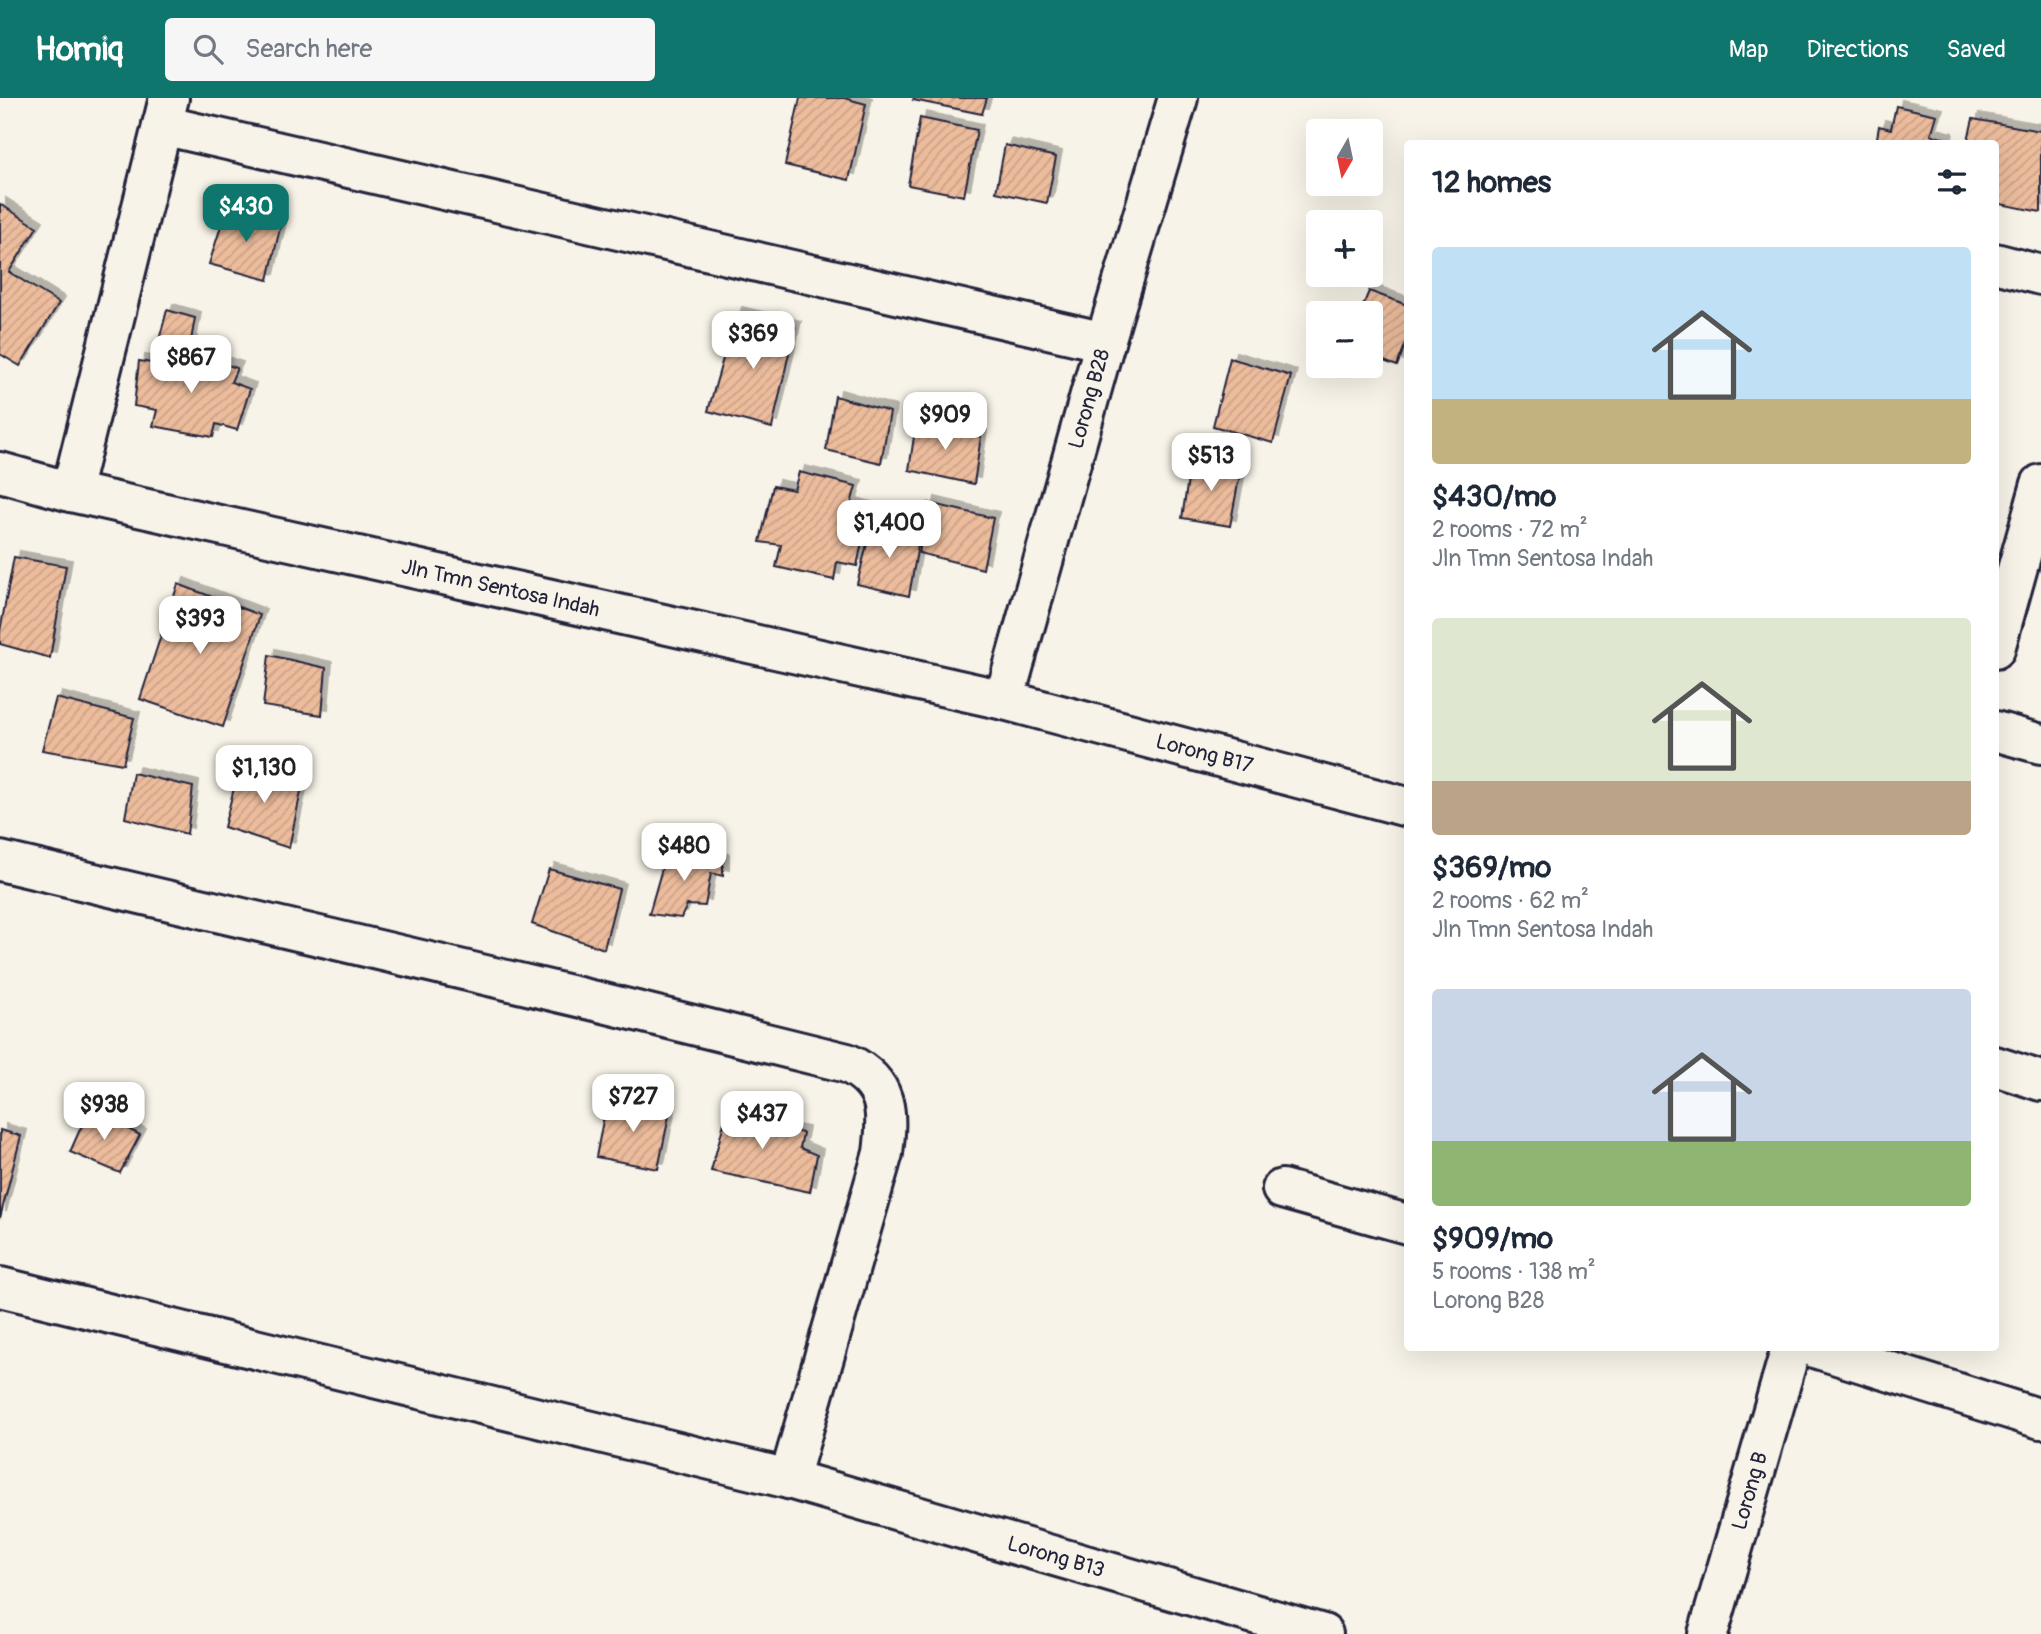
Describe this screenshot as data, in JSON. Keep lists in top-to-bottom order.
{
  "streets": {
    "street": [
      "Lorong B28",
      "Jln Tmn Sentosa Indah",
      "Lorong B17",
      "Lorong B",
      "Lorong B13"
    ]
  },
  "crossings": [
    ["Lorong B28", "Jln Tmn Sentosa Indah"],
    ["Lorong B28", "Lorong B17"],
    ["Jln Tmn Sentosa Indah", "Lorong B17"]
  ],
  "north": "bottom",
  "page": {
    "header": "Homiq",
    "search": "Search here",
    "nav": ["Map", "Directions", "Saved"],
    "map_buttons": ["+", "−"],
    "heading": "12 homes",
    "price": [
      "$430",
      "$369",
      "$867",
      "$909",
      "$513",
      "$1,400",
      "$393",
      "$1,130",
      "$480",
      "$727",
      "$938",
      "$437"
    ],
    "list": [
      {
        "name": "$430/mo",
        "note": "2 rooms · 72 m² · Jln Tmn Sentosa Indah"
      },
      {
        "name": "$369/mo",
        "note": "2 rooms · 62 m² · Jln Tmn Sentosa Indah"
      },
      {
        "name": "$909/mo",
        "note": "5 rooms · 138 m² · Lorong B28"
      }
    ]
  }
}
